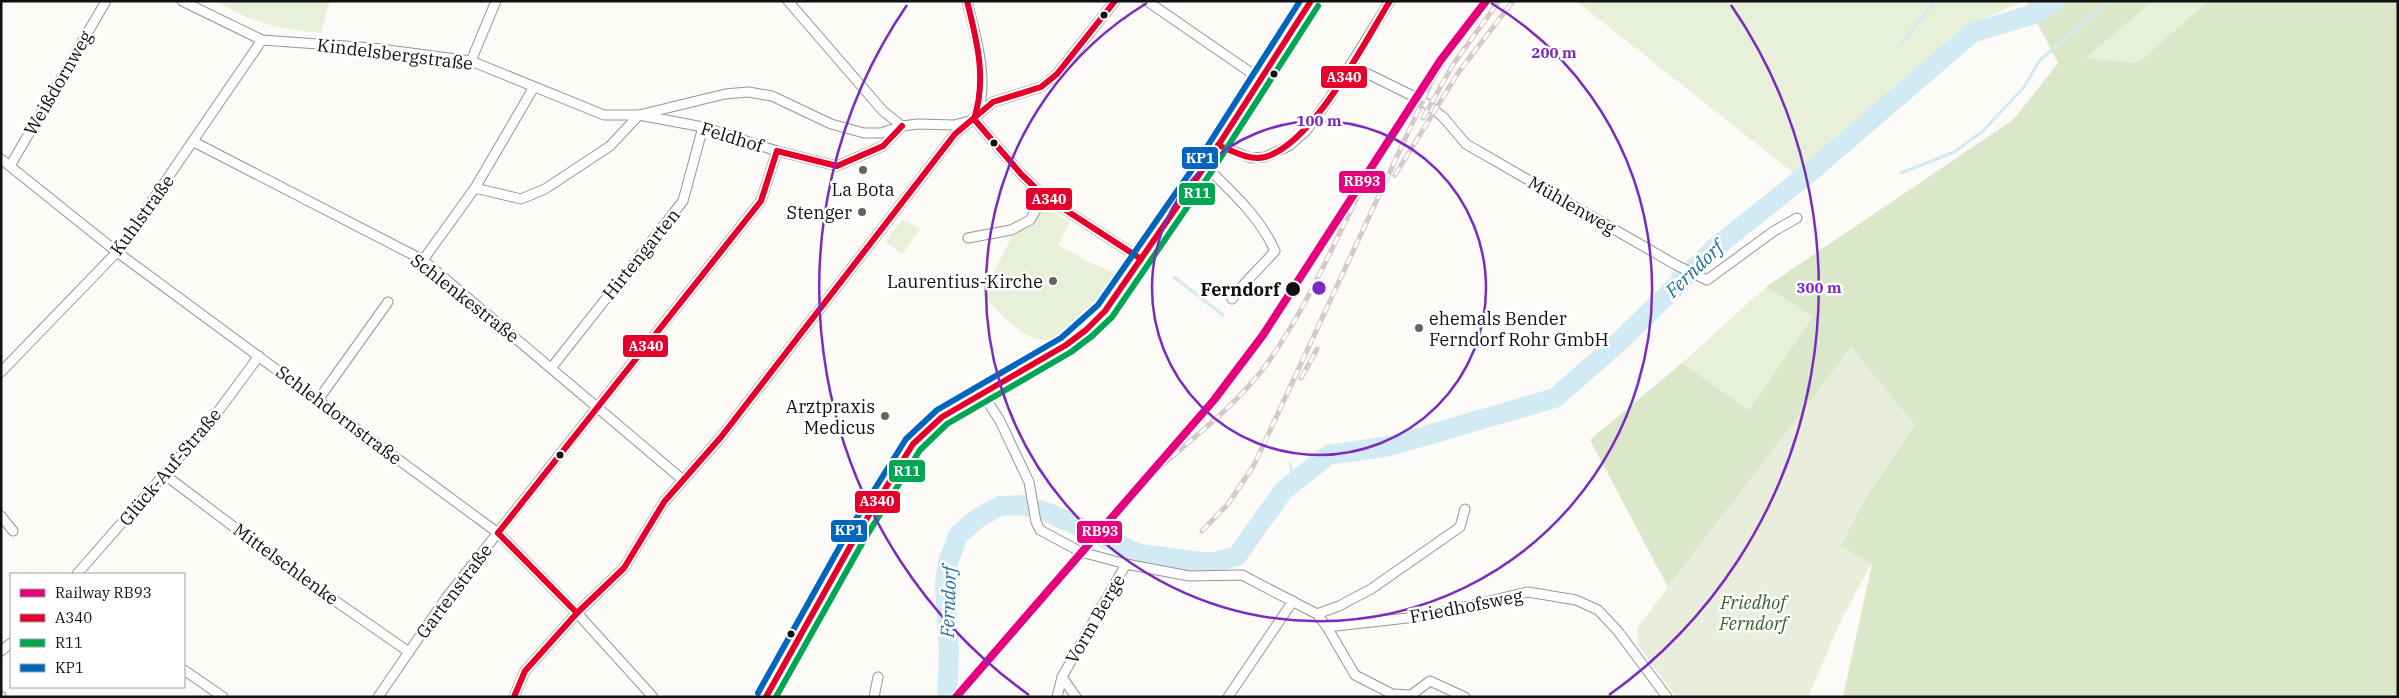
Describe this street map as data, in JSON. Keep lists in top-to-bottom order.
{
  "streets": {
    "street": [
      "Kindelsbergstraße",
      "Weißdornweg",
      "Feldhof",
      "Mühlenweg",
      "Kuhlstraße",
      "Hirtengarten",
      "Schlenkestraße",
      "Schlehdornstraße",
      "Glück-Auf-Straße",
      "Mittelschlenke",
      "Gartenstraße",
      "Friedhofsweg",
      "Vorm Berge"
    ]
  },
  "crossings": [
    ["Kindelsbergstraße", "Feldhof"],
    ["Kindelsbergstraße", "Kuhlstraße"],
    ["Weißdornweg", "Schlehdornstraße"],
    ["Feldhof", "Hirtengarten"],
    ["Feldhof", "Gartenstraße"],
    ["Kuhlstraße", "Schlenkestraße"],
    ["Kuhlstraße", "Schlehdornstraße"],
    ["Hirtengarten", "Schlenkestraße"],
    ["Schlenkestraße", "Gartenstraße"],
    ["Schlehdornstraße", "Glück-Auf-Straße"],
    ["Schlehdornstraße", "Gartenstraße"],
    ["Glück-Auf-Straße", "Mittelschlenke"],
    ["Mittelschlenke", "Gartenstraße"]
  ],
  "water": ["Ferndorf"],
  "parks": ["Friedhof Ferndorf"],
  "places": [
    "La Bota",
    "Stenger",
    "Laurentius-Kirche",
    "Ferndorf",
    "ehemals Bender Ferndorf Rohr GmbH",
    "Arztpraxis Medicus"
  ],
  "lines": [
    "rail line RB93",
    "transit line A340",
    "transit line KP1",
    "transit line R11"
  ],
  "legend": [
    "Railway RB93",
    "A340",
    "R11",
    "KP1"
  ],
  "rings": ["200 m", "100 m", "300 m"]
}
